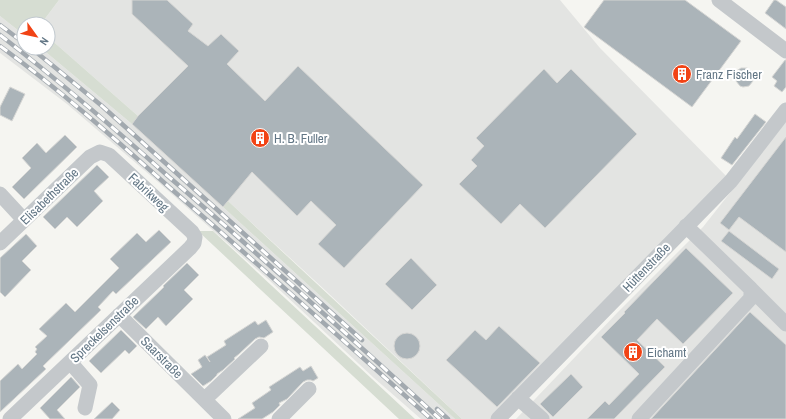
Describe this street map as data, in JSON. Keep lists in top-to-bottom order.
{
  "streets": {
    "street": [
      "Fabrikweg",
      "Elisabethstraße",
      "Hüttenstraße",
      "Spreckelsenstraße",
      "Saarstraße"
    ]
  },
  "crossings": [
    ["Fabrikweg", "Elisabethstraße"],
    ["Fabrikweg", "Spreckelsenstraße"],
    ["Spreckelsenstraße", "Saarstraße"]
  ],
  "places": {
    "building": ["Franz Fischer", "H. B. Fuller", "Eichamt"]
  },
  "north": "bottom right"
}
